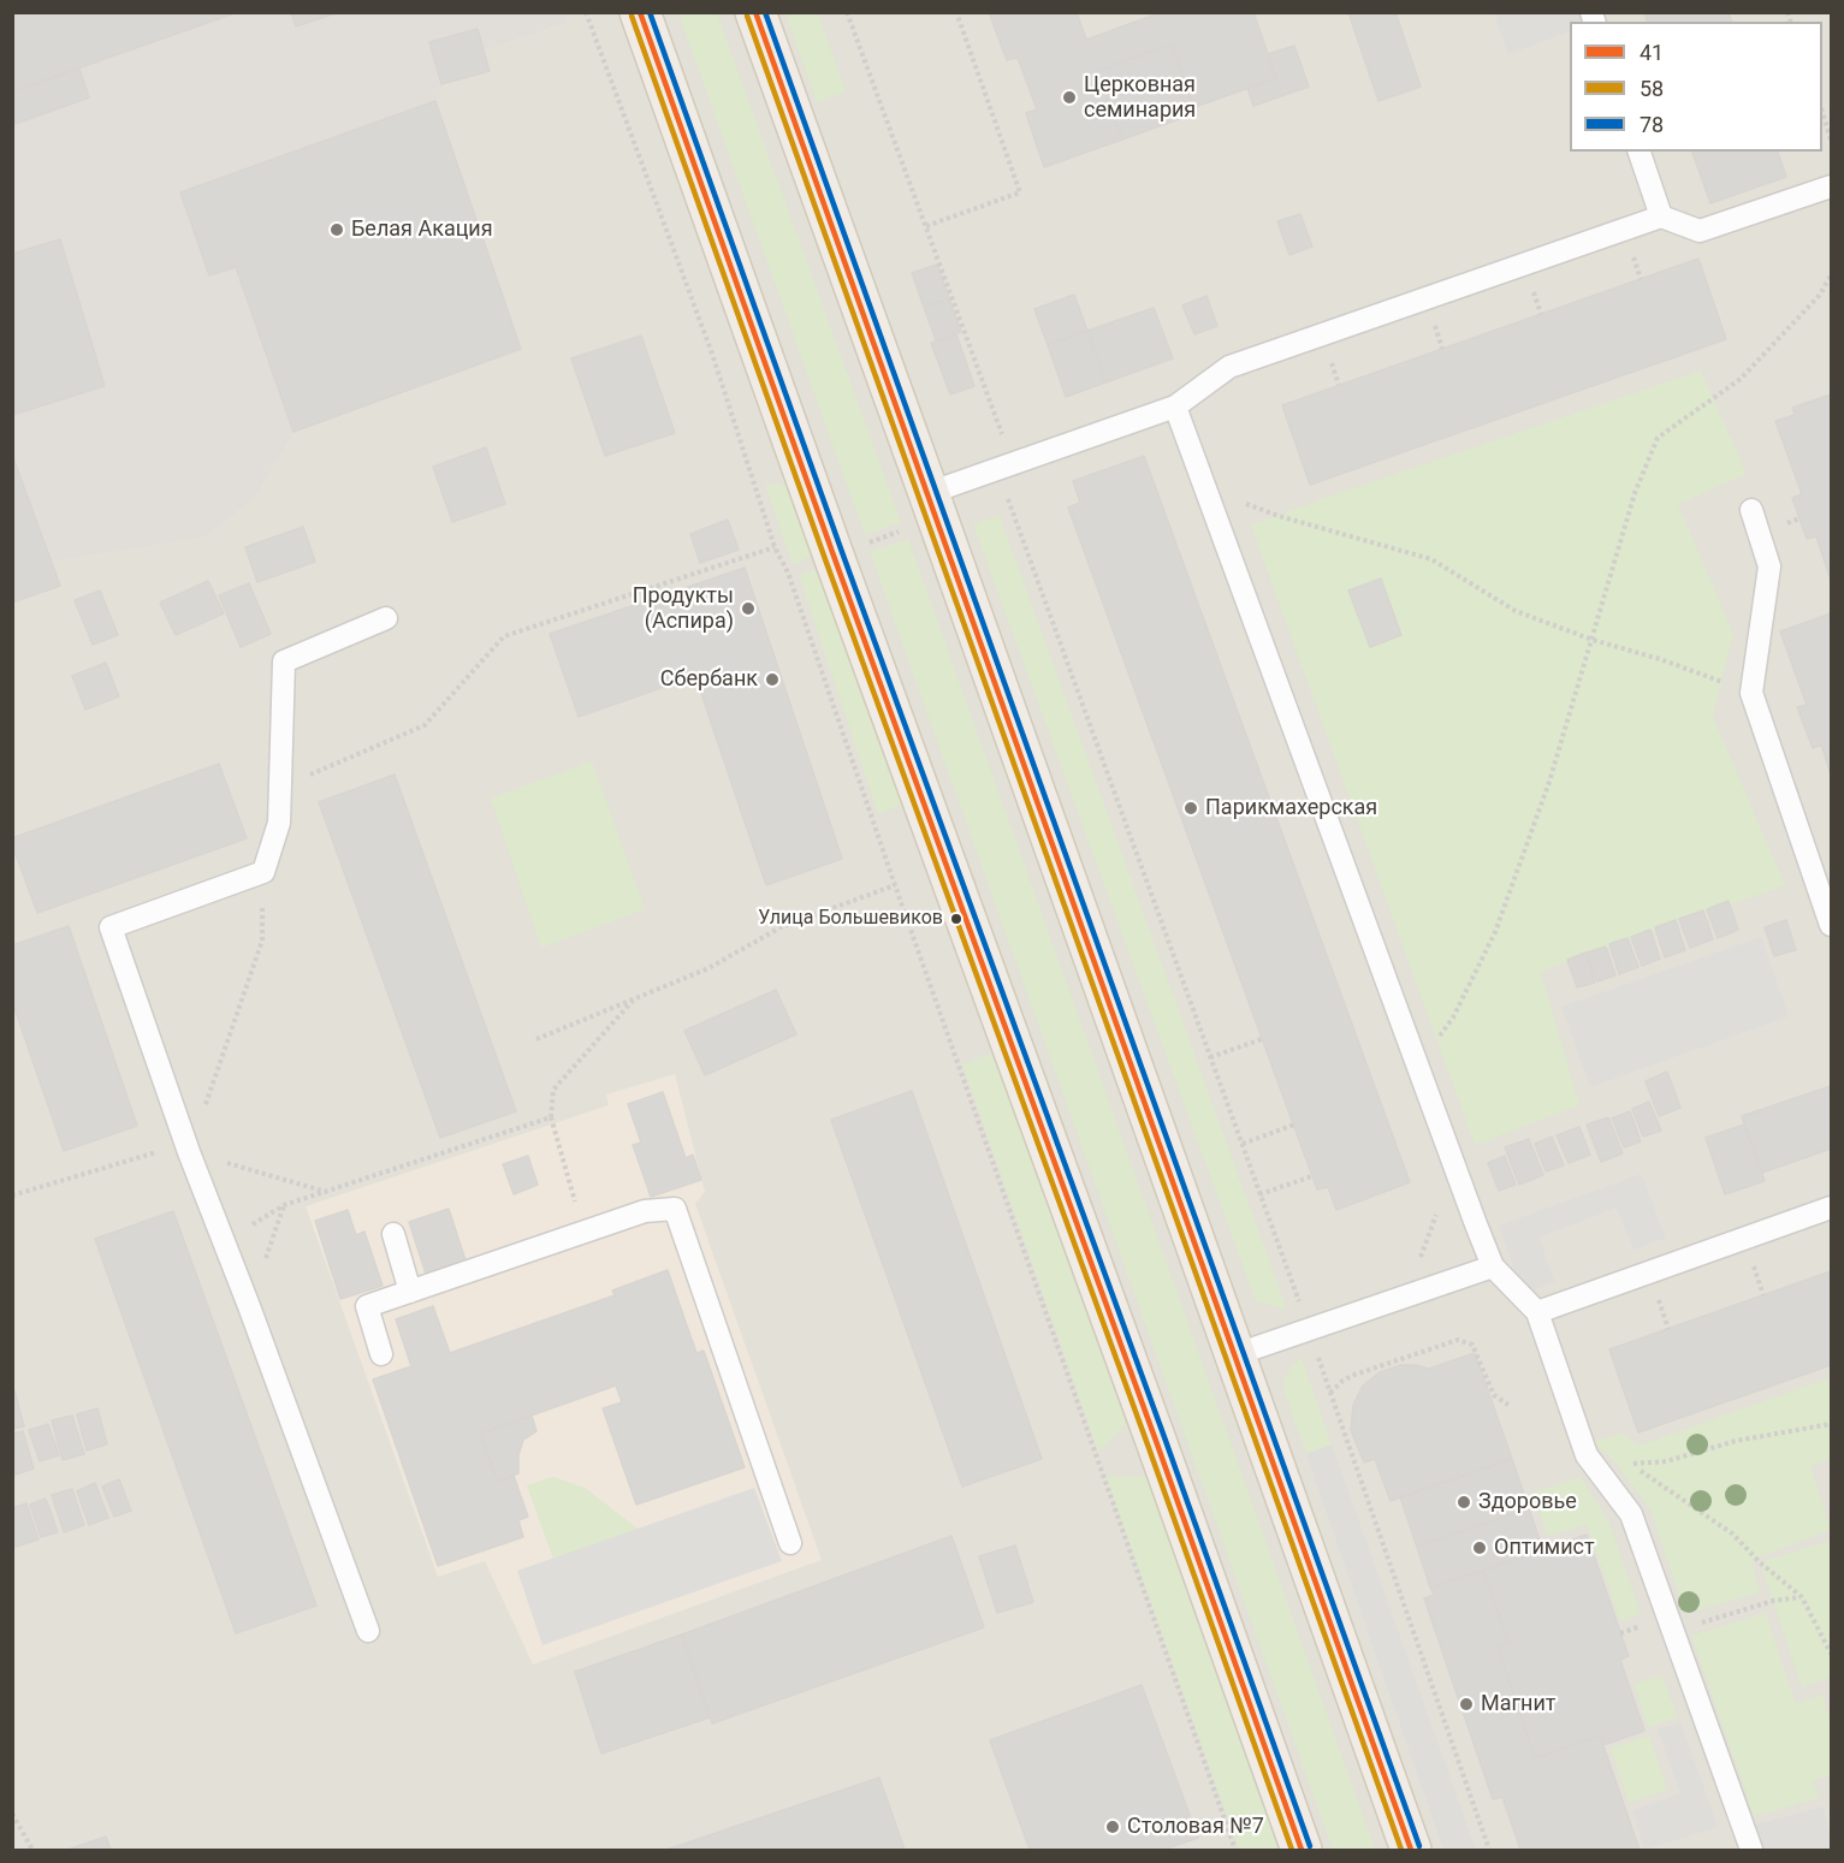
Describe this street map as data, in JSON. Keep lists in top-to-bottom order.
{
  "places": [
    "Церковная семинария",
    "Белая Акация",
    "Продукты (Аспира)",
    "Сбербанк",
    "Парикмахерская",
    "Улица Большевиков",
    "Здоровье",
    "Оптимист",
    "Магнит",
    "Столовая №7"
  ],
  "lines": ["transit line 41", "transit line 78", "transit line 58"],
  "legend": ["41", "58", "78"]
}
